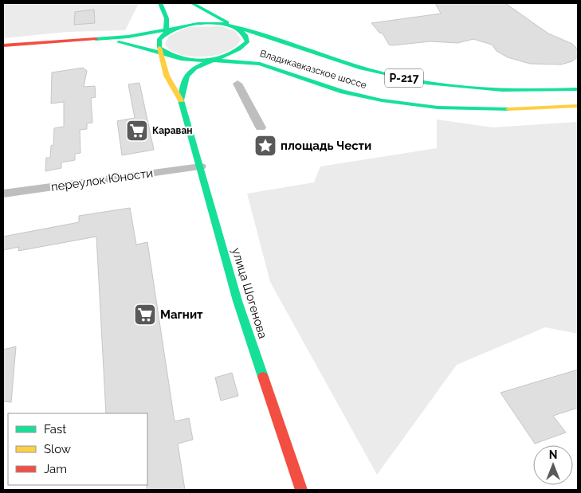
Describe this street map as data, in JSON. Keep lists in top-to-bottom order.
{
  "streets": {
    "main road": ["Владикавказское шоссе", "Р-217", "улица Шогенова"],
    "street": ["переулок Юности"]
  },
  "crossings": [
    ["Владикавказское шоссе", "Р-217"],
    ["переулок Юности", "улица Шогенова"]
  ],
  "places": {
    "supermarket": ["Караван", "Магнит"],
    "place": ["площадь Чести"]
  },
  "legend": ["Fast", "Slow", "Jam"],
  "north": "top"
}
